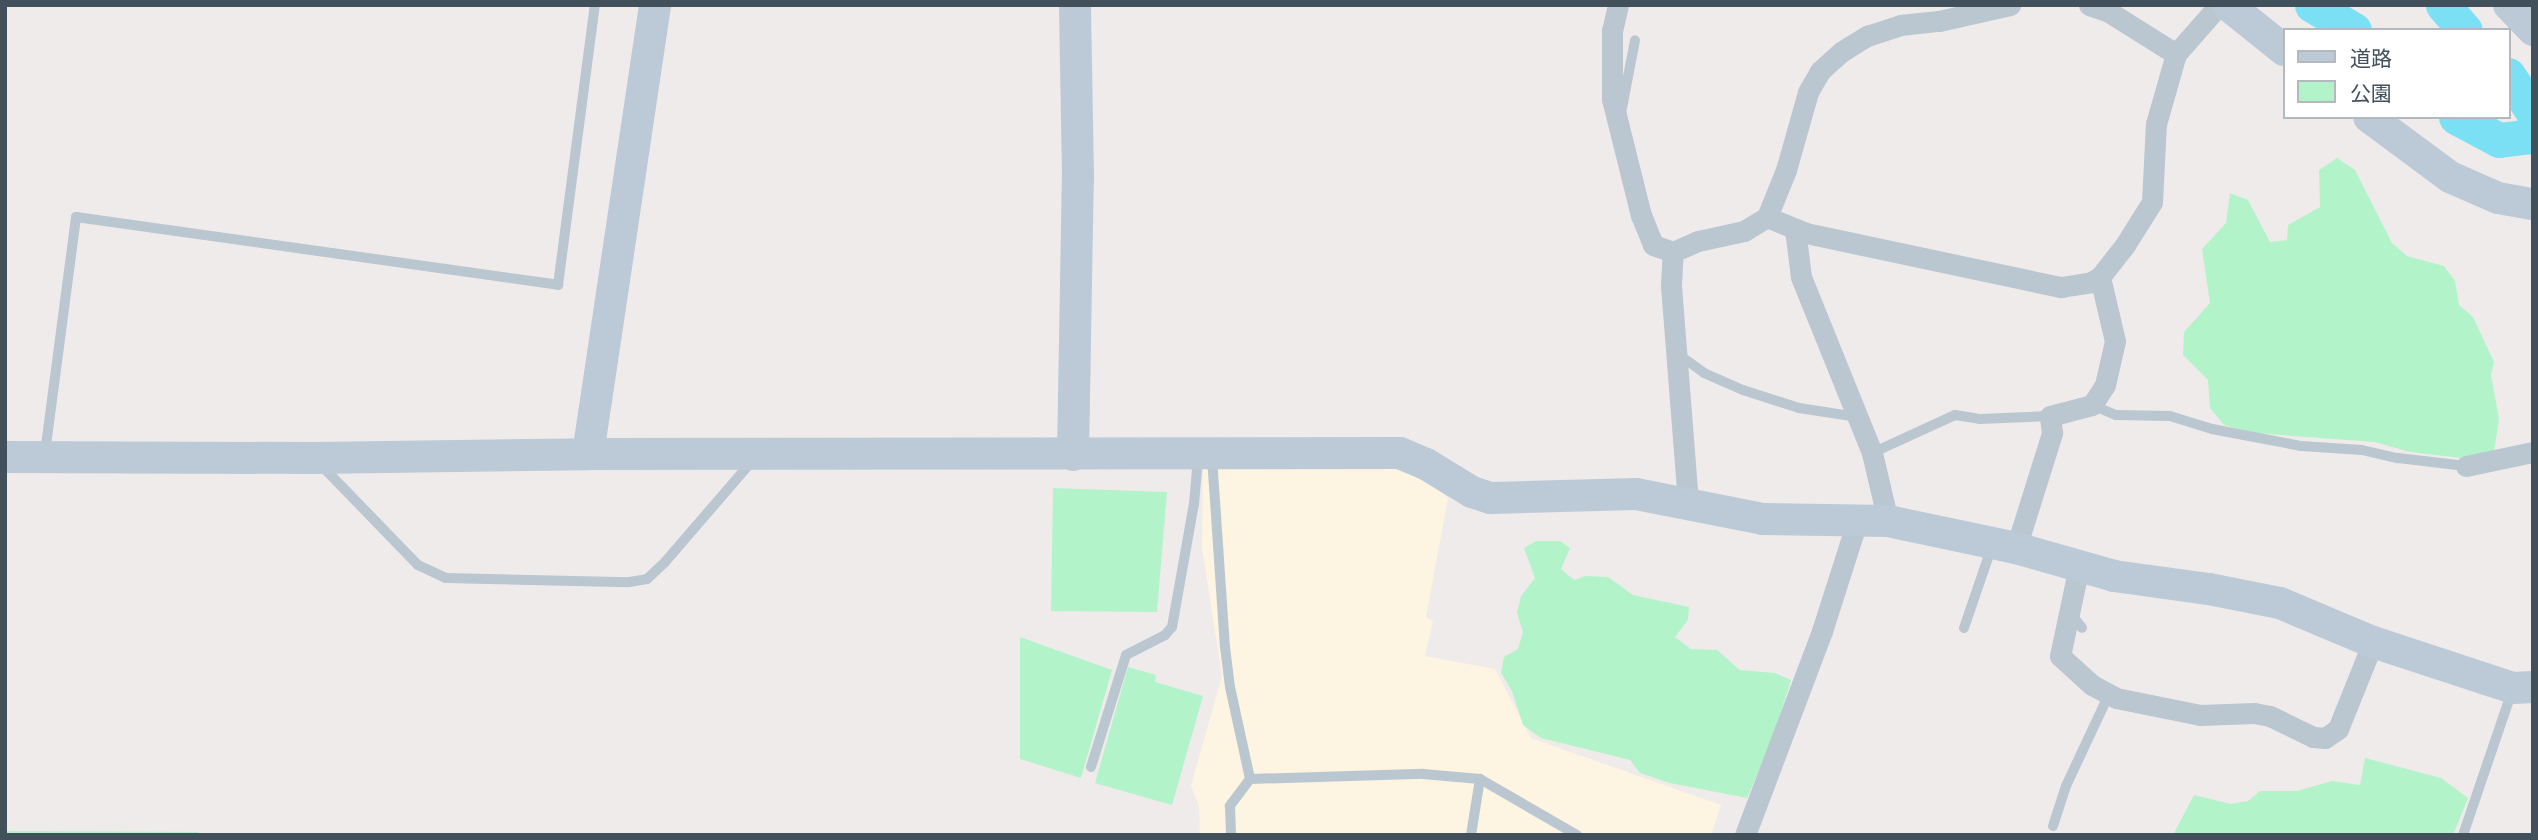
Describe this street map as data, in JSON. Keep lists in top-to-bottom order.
{
  "legend": ["道路", "公園"]
}
